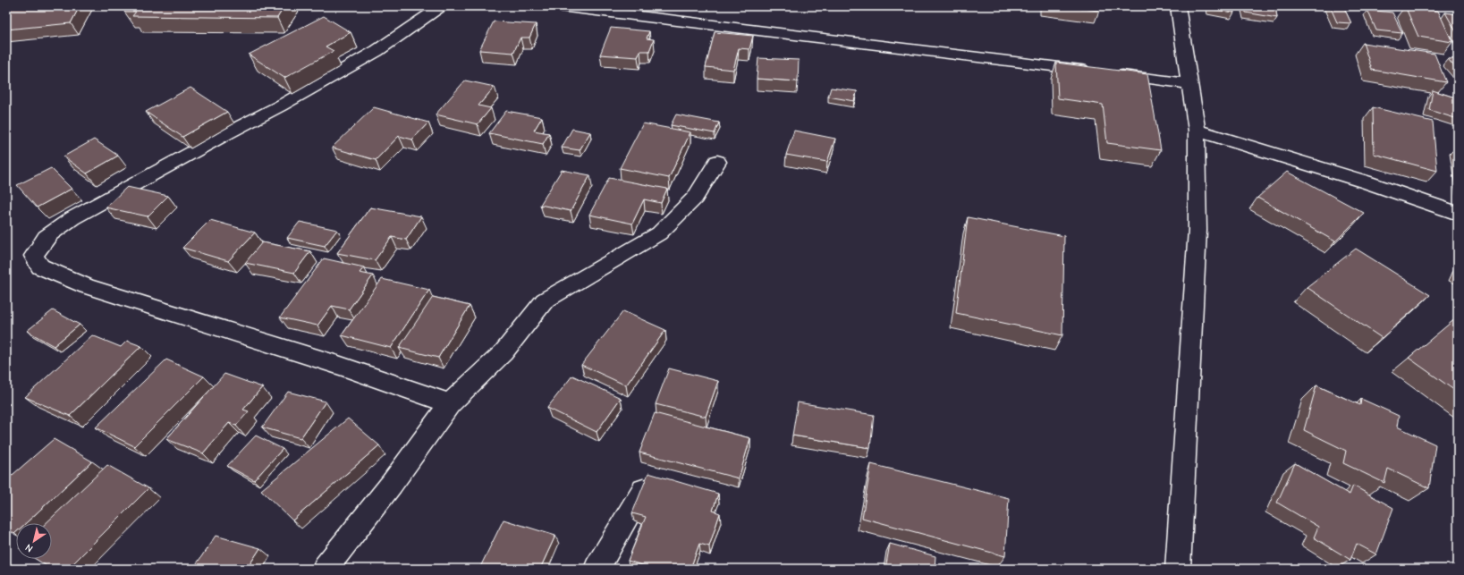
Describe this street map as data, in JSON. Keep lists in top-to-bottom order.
{
  "north": "bottom left"
}
